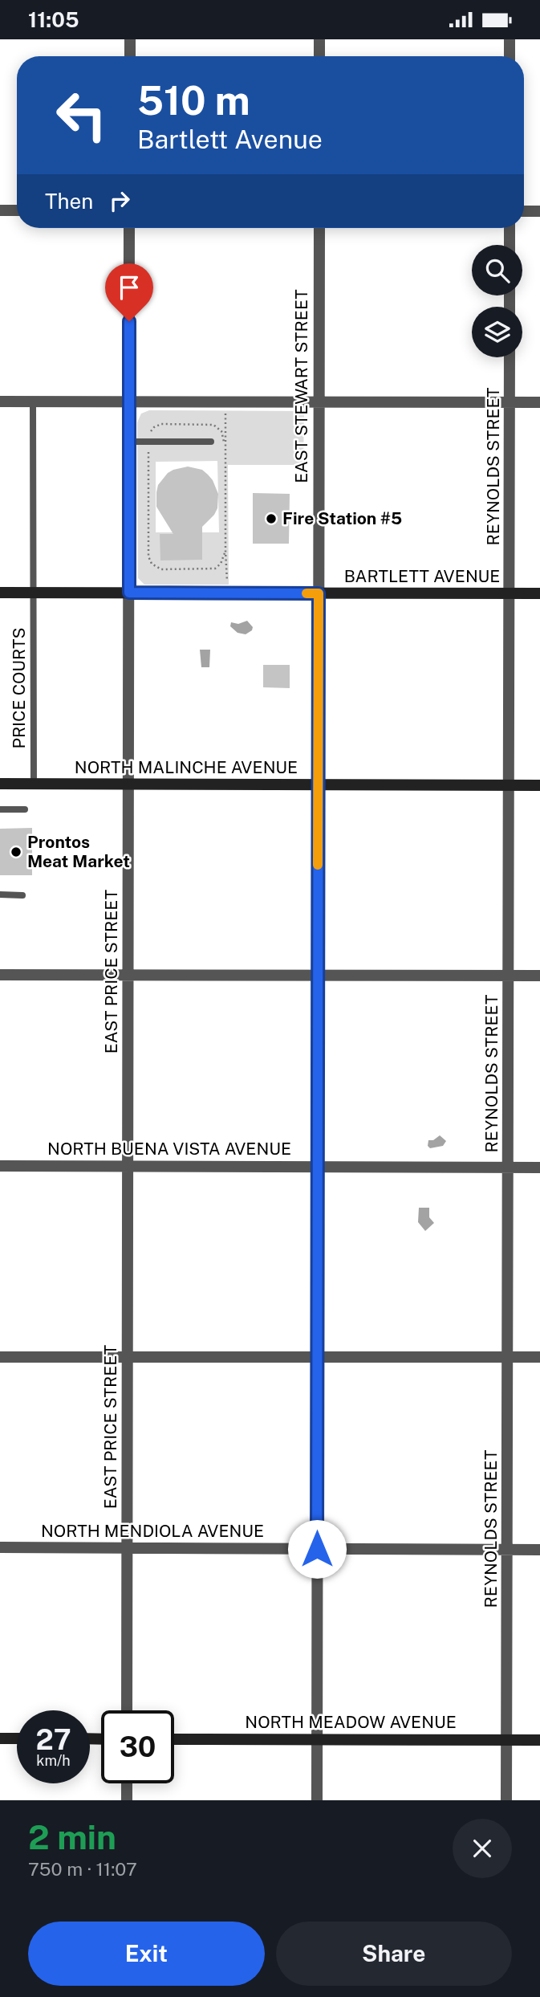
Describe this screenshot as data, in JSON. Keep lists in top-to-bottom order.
{
  "streets": {
    "main road": ["BARTLETT AVENUE", "NORTH MALINCHE AVENUE", "NORTH MEADOW AVENUE"],
    "street": [
      "EAST STEWART STREET",
      "REYNOLDS STREET",
      "EAST PRICE STREET",
      "NORTH BUENA VISTA AVENUE",
      "NORTH MENDIOLA AVENUE"
    ],
    "lane": ["PRICE COURTS"]
  },
  "crossings": [
    ["EAST STEWART STREET", "BARTLETT AVENUE"],
    ["EAST STEWART STREET", "NORTH MALINCHE AVENUE"],
    ["EAST STEWART STREET", "NORTH BUENA VISTA AVENUE"],
    ["EAST STEWART STREET", "NORTH MENDIOLA AVENUE"],
    ["EAST STEWART STREET", "NORTH MEADOW AVENUE"],
    ["REYNOLDS STREET", "BARTLETT AVENUE"],
    ["REYNOLDS STREET", "NORTH MALINCHE AVENUE"],
    ["REYNOLDS STREET", "NORTH BUENA VISTA AVENUE"],
    ["REYNOLDS STREET", "NORTH MENDIOLA AVENUE"],
    ["REYNOLDS STREET", "NORTH MEADOW AVENUE"],
    ["BARTLETT AVENUE", "PRICE COURTS"],
    ["BARTLETT AVENUE", "EAST PRICE STREET"],
    ["PRICE COURTS", "NORTH MALINCHE AVENUE"],
    ["NORTH MALINCHE AVENUE", "EAST PRICE STREET"],
    ["EAST PRICE STREET", "NORTH BUENA VISTA AVENUE"],
    ["EAST PRICE STREET", "NORTH MENDIOLA AVENUE"]
  ],
  "places": ["Fire Station #5", "Prontos Meat Market"],
  "page": {
    "status": "11:05",
    "turn": ["510 m", "Bartlett Avenue"],
    "then": "Then",
    "speed": "27 km/h",
    "limit": "30",
    "heading": ["2 min", "750 m · 11:07"],
    "buttons": ["Exit", "Share"]
  }
}
